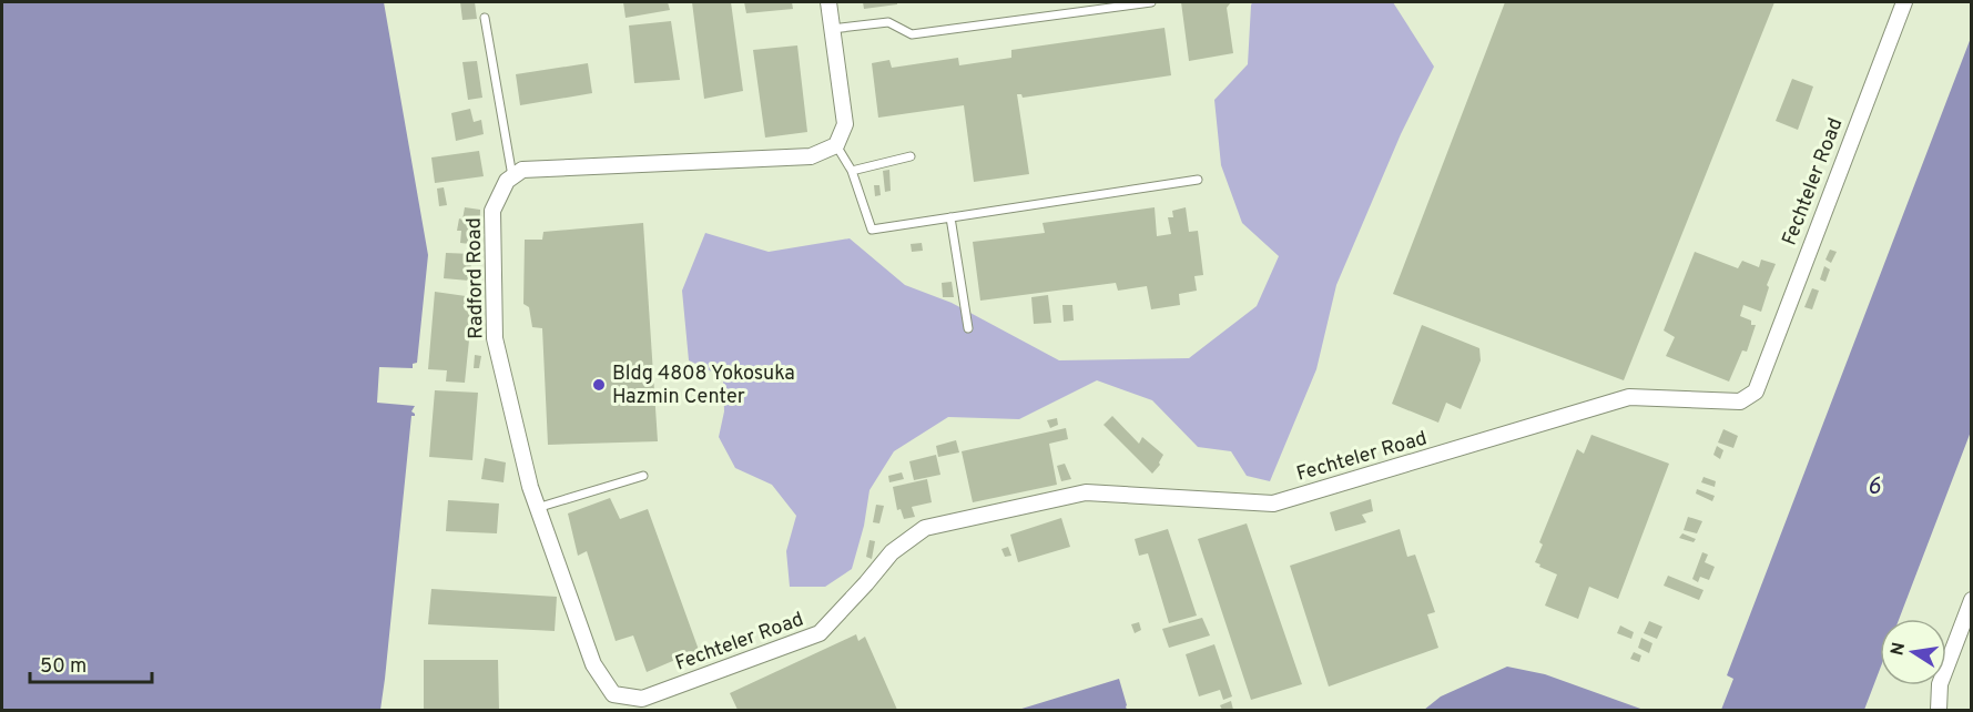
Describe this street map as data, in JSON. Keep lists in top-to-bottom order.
{
  "streets": {
    "street": ["Fechteler Road", "Radford Road"]
  },
  "crossings": [
    ["Fechteler Road", "Radford Road"]
  ],
  "water": ["6"],
  "places": ["Bldg 4808 Yokosuka Hazmin Center"],
  "scale_bar": "50 m",
  "north": "left"
}
